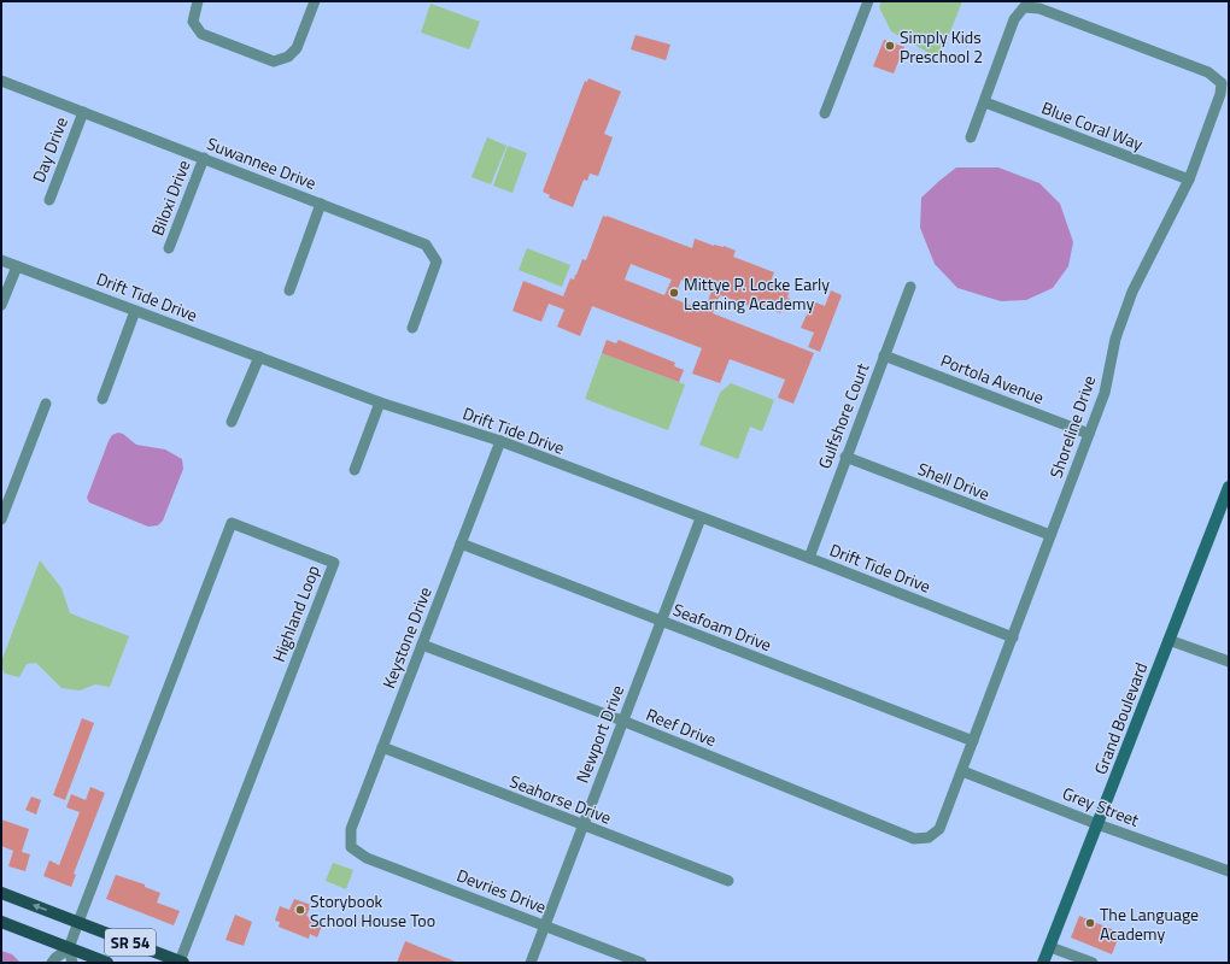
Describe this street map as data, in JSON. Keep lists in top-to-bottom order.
{
  "streets": {
    "main road": ["Grand Boulevard", "SR 54"],
    "street": [
      "Blue Coral Way",
      "Day Drive",
      "Suwannee Drive",
      "Biloxi Drive",
      "Drift Tide Drive",
      "Portola Avenue",
      "Gulfshore Court",
      "Shoreline Drive",
      "Shell Drive",
      "Highland Loop",
      "Seafoam Drive",
      "Keystone Drive",
      "Reef Drive",
      "Newport Drive",
      "Seahorse Drive",
      "Grey Street",
      "Devries Drive"
    ]
  },
  "crossings": [
    ["Blue Coral Way", "Shoreline Drive"],
    ["Day Drive", "Suwannee Drive"],
    ["Suwannee Drive", "Biloxi Drive"],
    ["Drift Tide Drive", "Gulfshore Court"],
    ["Drift Tide Drive", "Shoreline Drive"],
    ["Drift Tide Drive", "Keystone Drive"],
    ["Drift Tide Drive", "Newport Drive"],
    ["Portola Avenue", "Gulfshore Court"],
    ["Portola Avenue", "Shoreline Drive"],
    ["Gulfshore Court", "Shell Drive"],
    ["Shoreline Drive", "Shell Drive"],
    ["Shoreline Drive", "Seafoam Drive"],
    ["Shoreline Drive", "Reef Drive"],
    ["Shoreline Drive", "Grey Street"],
    ["Highland Loop", "SR 54"],
    ["Seafoam Drive", "Keystone Drive"],
    ["Seafoam Drive", "Newport Drive"],
    ["Keystone Drive", "Reef Drive"],
    ["Keystone Drive", "Seahorse Drive"],
    ["Keystone Drive", "Devries Drive"],
    ["Grand Boulevard", "Grey Street"],
    ["Reef Drive", "Newport Drive"],
    ["Newport Drive", "Seahorse Drive"],
    ["Newport Drive", "Devries Drive"]
  ],
  "places": [
    "Simply Kids Preschool 2",
    "Mittye P. Locke Early Learning Academy",
    "Storybook School House Too",
    "The Language Academy"
  ]
}
